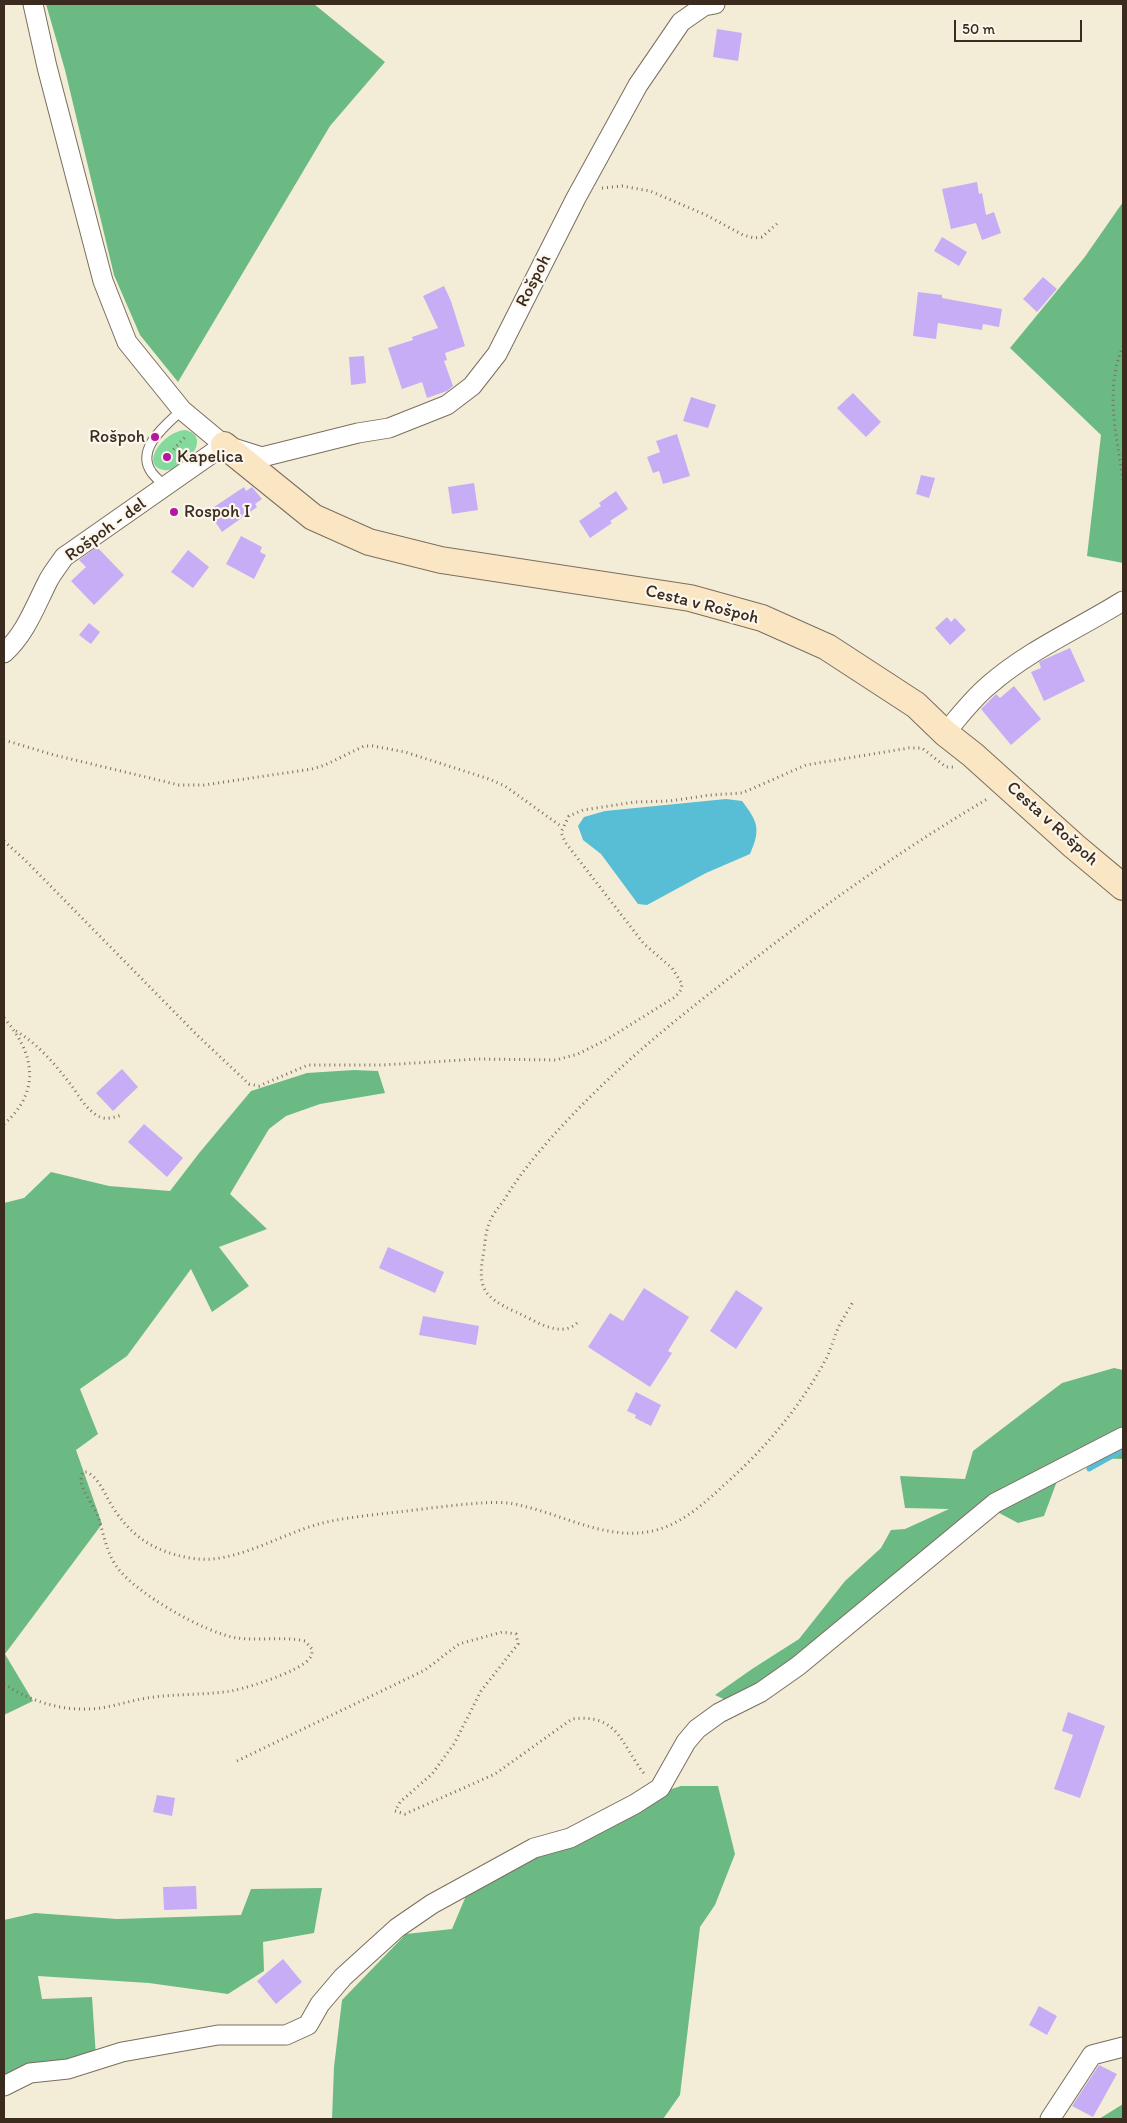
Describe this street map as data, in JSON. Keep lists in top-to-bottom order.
{
  "streets": {
    "street": ["Rošpoh", "Rošpoh - del", "Cesta v Rošpoh"]
  },
  "crossings": [
    ["Rošpoh", "Cesta v Rošpoh"]
  ],
  "places": ["Rošpoh", "Kapelica", "Rospoh I"],
  "scale_bar": "50 m"
}
